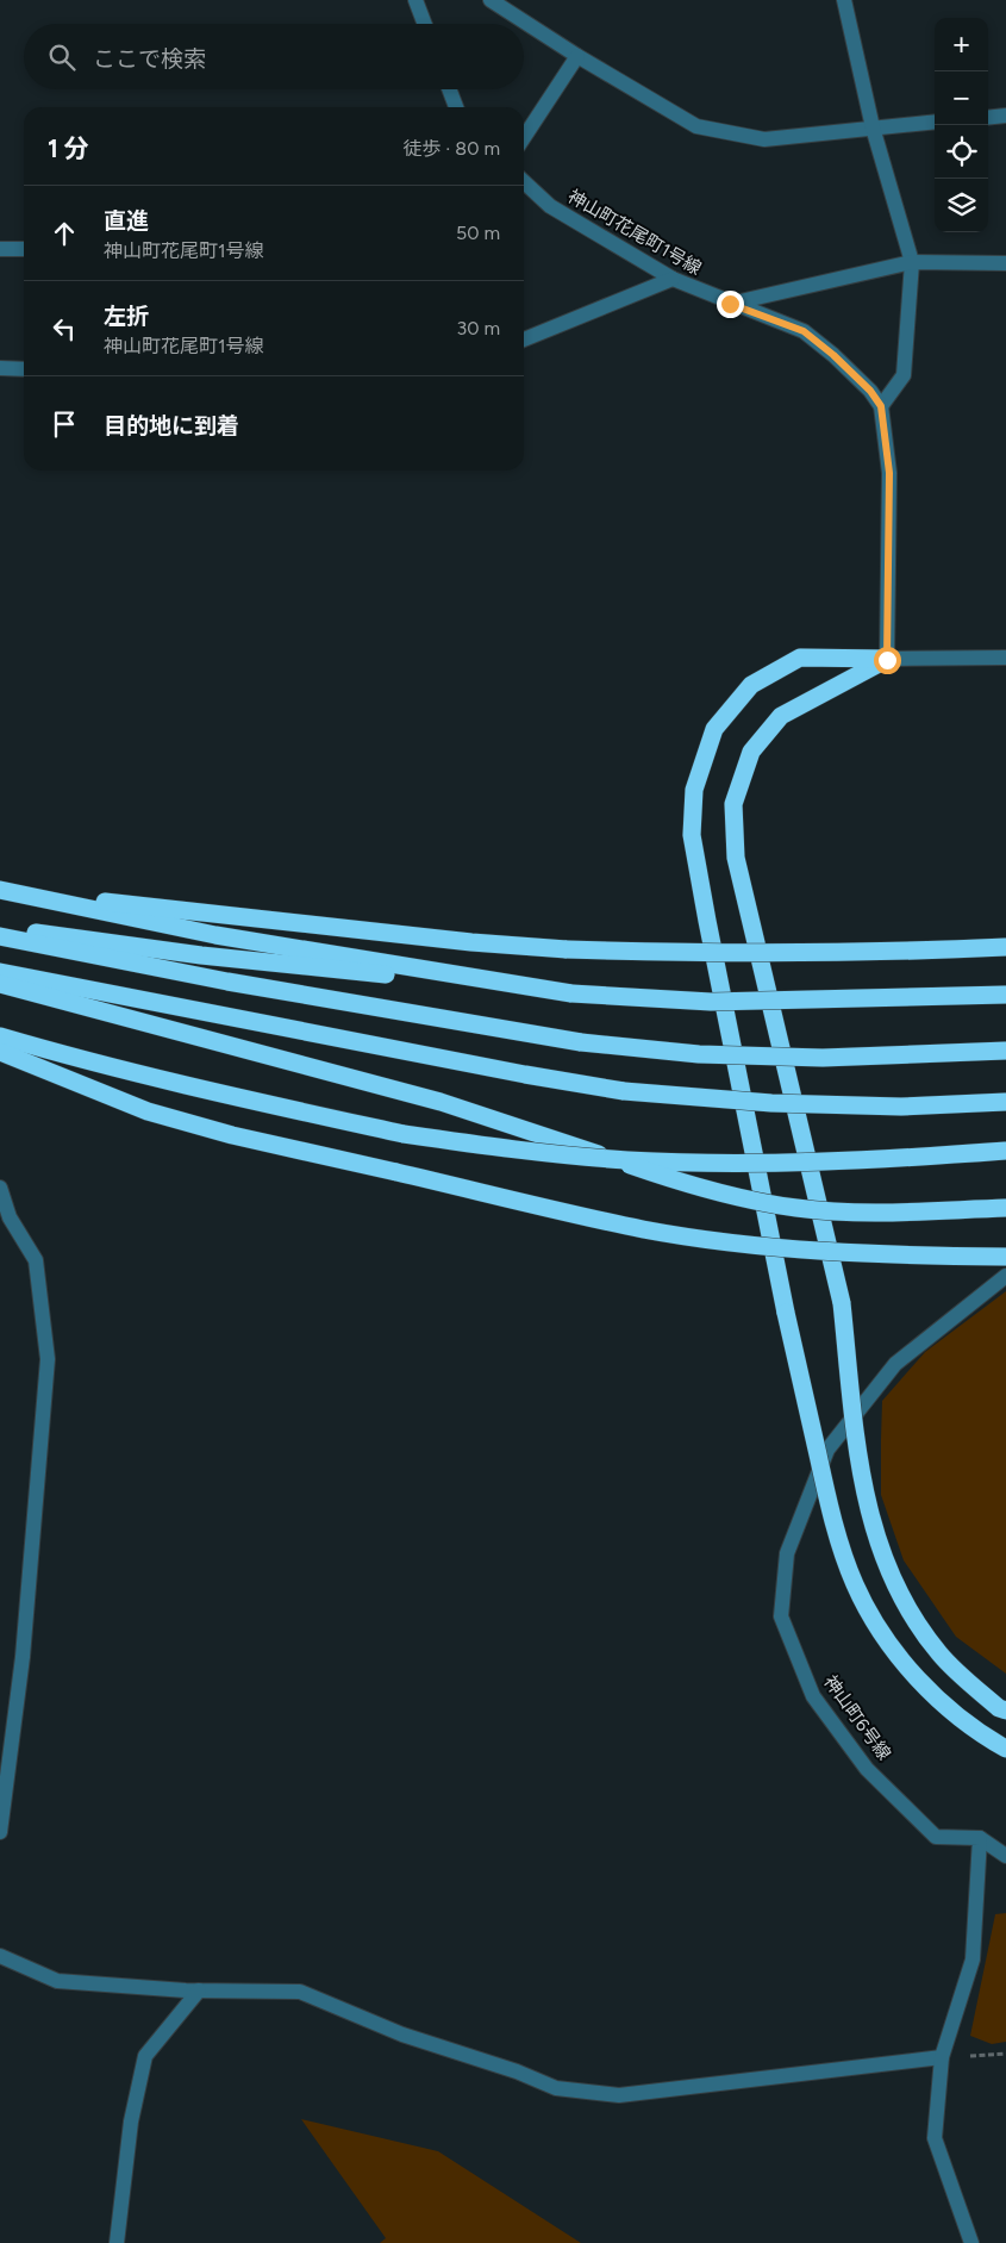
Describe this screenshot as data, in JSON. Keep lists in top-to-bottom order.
{
  "streets": {
    "street": ["神山町花尾町1号線", "神山町6号線"]
  },
  "page": {
    "map_buttons": ["+", "−"],
    "search": "ここで検索",
    "heading": ["1 分", "徒歩 · 80 m"],
    "list": [
      ["直進", "神山町花尾町1号線", "50 m"],
      ["左折", "神山町花尾町1号線", "30 m"],
      "目的地に到着"
    ]
  }
}
